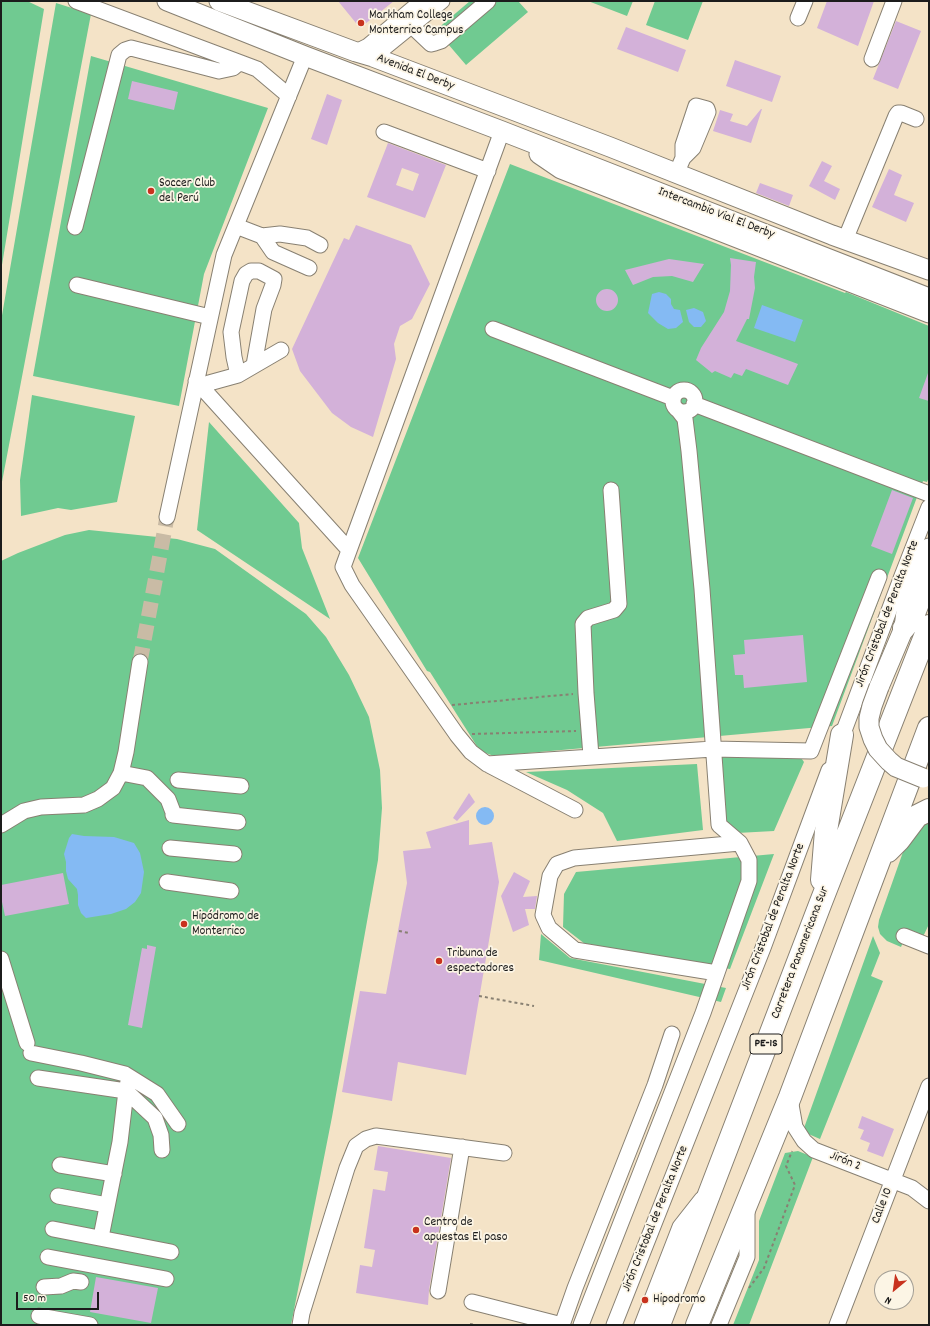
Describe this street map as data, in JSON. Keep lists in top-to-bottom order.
{
  "streets": {
    "highway": ["Carretera Panamericana Sur", "PE-1S"],
    "main road": ["Avenida El Derby", "Intercambio Vial El Derby"],
    "street": ["Jirón Cristobal de Peralta Norte", "Jirón 2", "Calle 10"]
  },
  "crossings": [
    ["Avenida El Derby", "Intercambio Vial El Derby"],
    ["Jirón 2", "Calle 10"]
  ],
  "places": [
    "Markham College Monterrico Campus",
    "Soccer Club del Perú",
    "Hipódromo de Monterrico",
    "Tribuna de espectadores",
    "Centro de apuestas El paso",
    "Hipodromo"
  ],
  "scale_bar": "50 m",
  "north": "bottom left"
}
